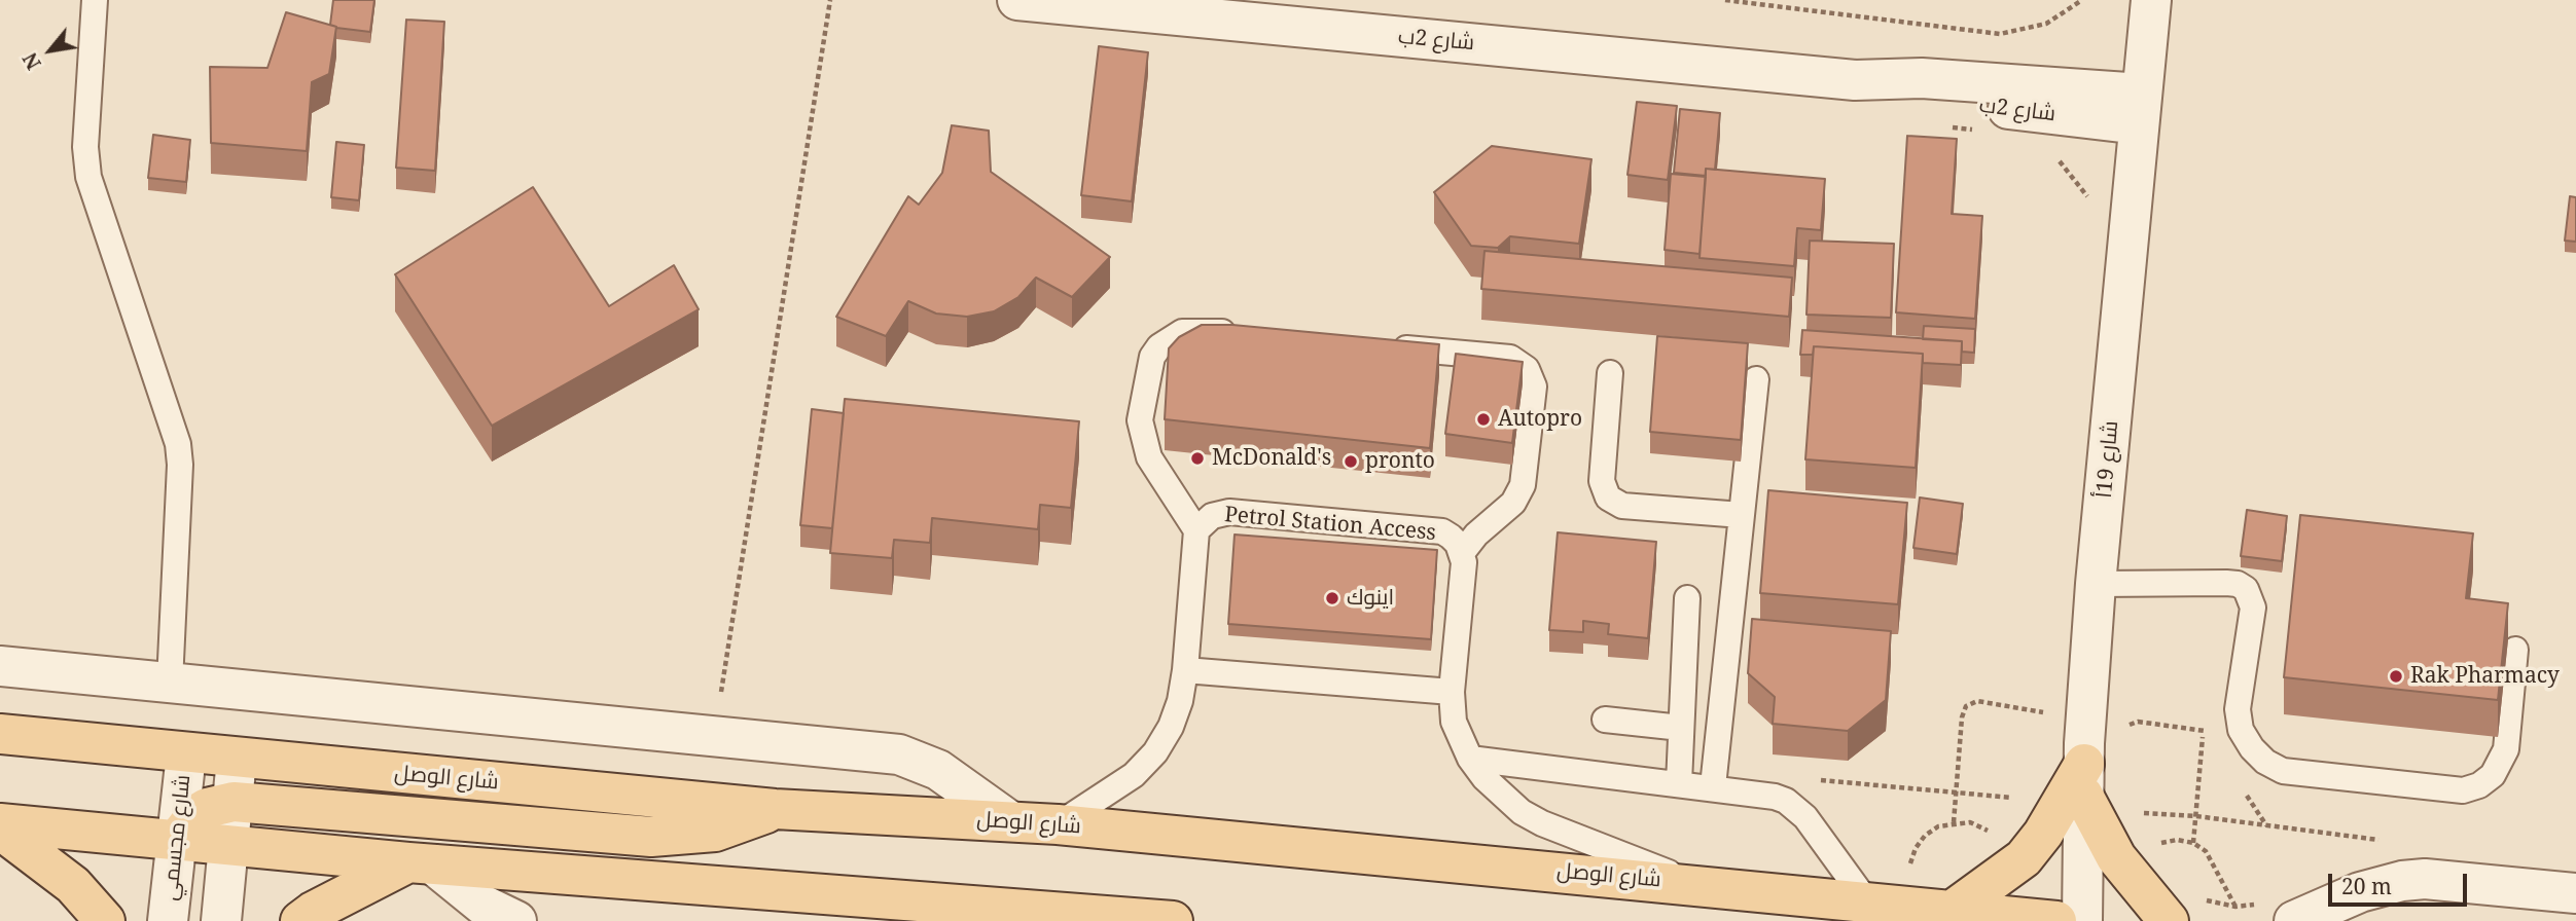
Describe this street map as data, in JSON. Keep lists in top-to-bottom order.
{
  "streets": {
    "main road": ["شارع الوصل"],
    "street": ["شارع 2ب", "شارع 19أ", "شارع مجسمي"],
    "lane": ["Petrol Station Access"]
  },
  "crossings": [
    ["شارع 2ب", "شارع 19أ"],
    ["Petrol Station Access", "شارع الوصل"],
    ["شارع الوصل", "شارع مجسمي"]
  ],
  "places": [
    "Autopro",
    "McDonald's",
    "pronto",
    "اينوك",
    "Rak Pharmacy"
  ],
  "scale_bar": "20 m",
  "north": "bottom left"
}
